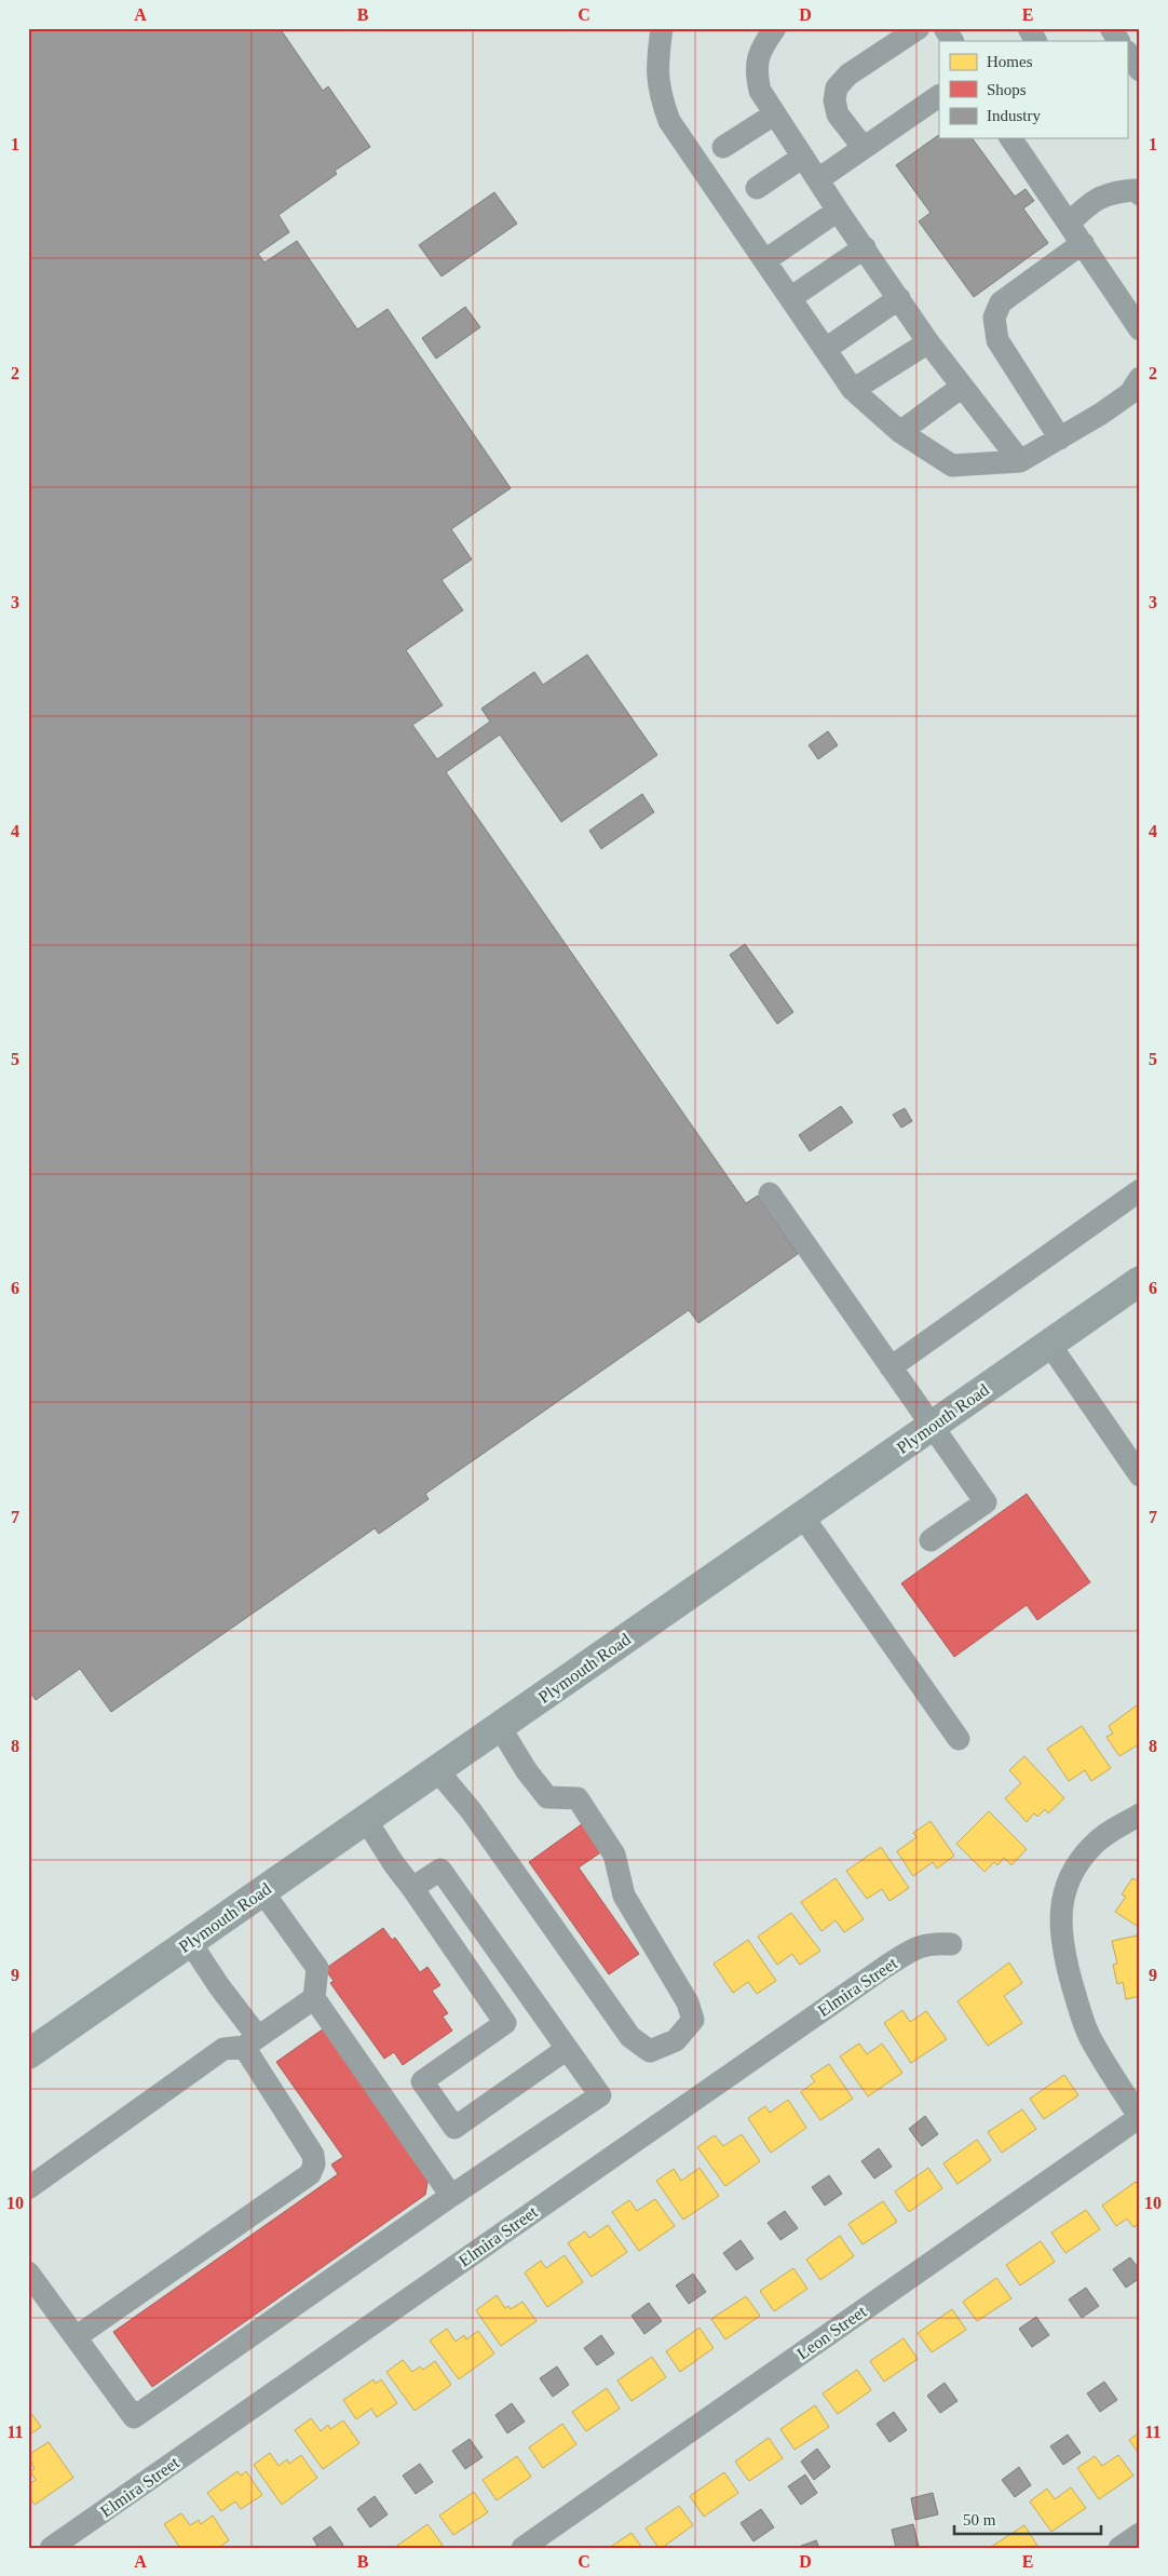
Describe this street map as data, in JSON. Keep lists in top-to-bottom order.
{
  "streets": {
    "main road": ["Plymouth Road"],
    "street": ["Elmira Street", "Leon Street"]
  },
  "legend": ["Homes", "Shops", "Industry"],
  "scale_bar": "50 m",
  "grid": {
    "columns": [
      "A",
      "B",
      "C",
      "D",
      "E"
    ],
    "rows": [
      "1",
      "2",
      "3",
      "4",
      "5",
      "6",
      "7",
      "8",
      "9",
      "10",
      "11"
    ]
  }
}
